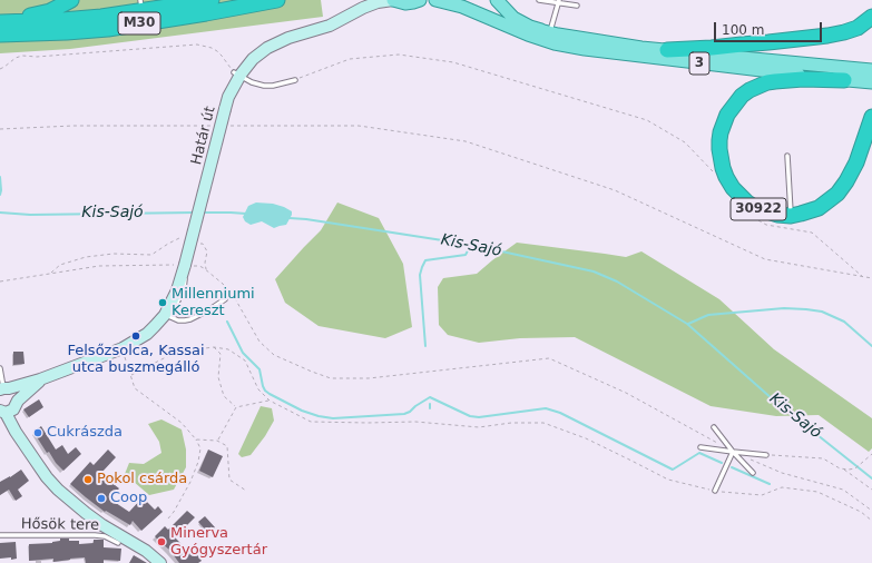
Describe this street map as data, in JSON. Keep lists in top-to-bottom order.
{
  "streets": {
    "highway": ["M30", "30922"],
    "main road": ["3", "Határ út"],
    "lane": ["Hősök tere"]
  },
  "crossings": [
    ["3", "30922"]
  ],
  "water": ["Kis-Sajó"],
  "places": [
    "Millenniumi Kereszt",
    "Felsőzsolca, Kassai utca buszmegálló",
    "Cukrászda",
    "Pokol csárda",
    "Coop",
    "Minerva Gyógyszertár"
  ],
  "scale_bar": "100 m"
}
